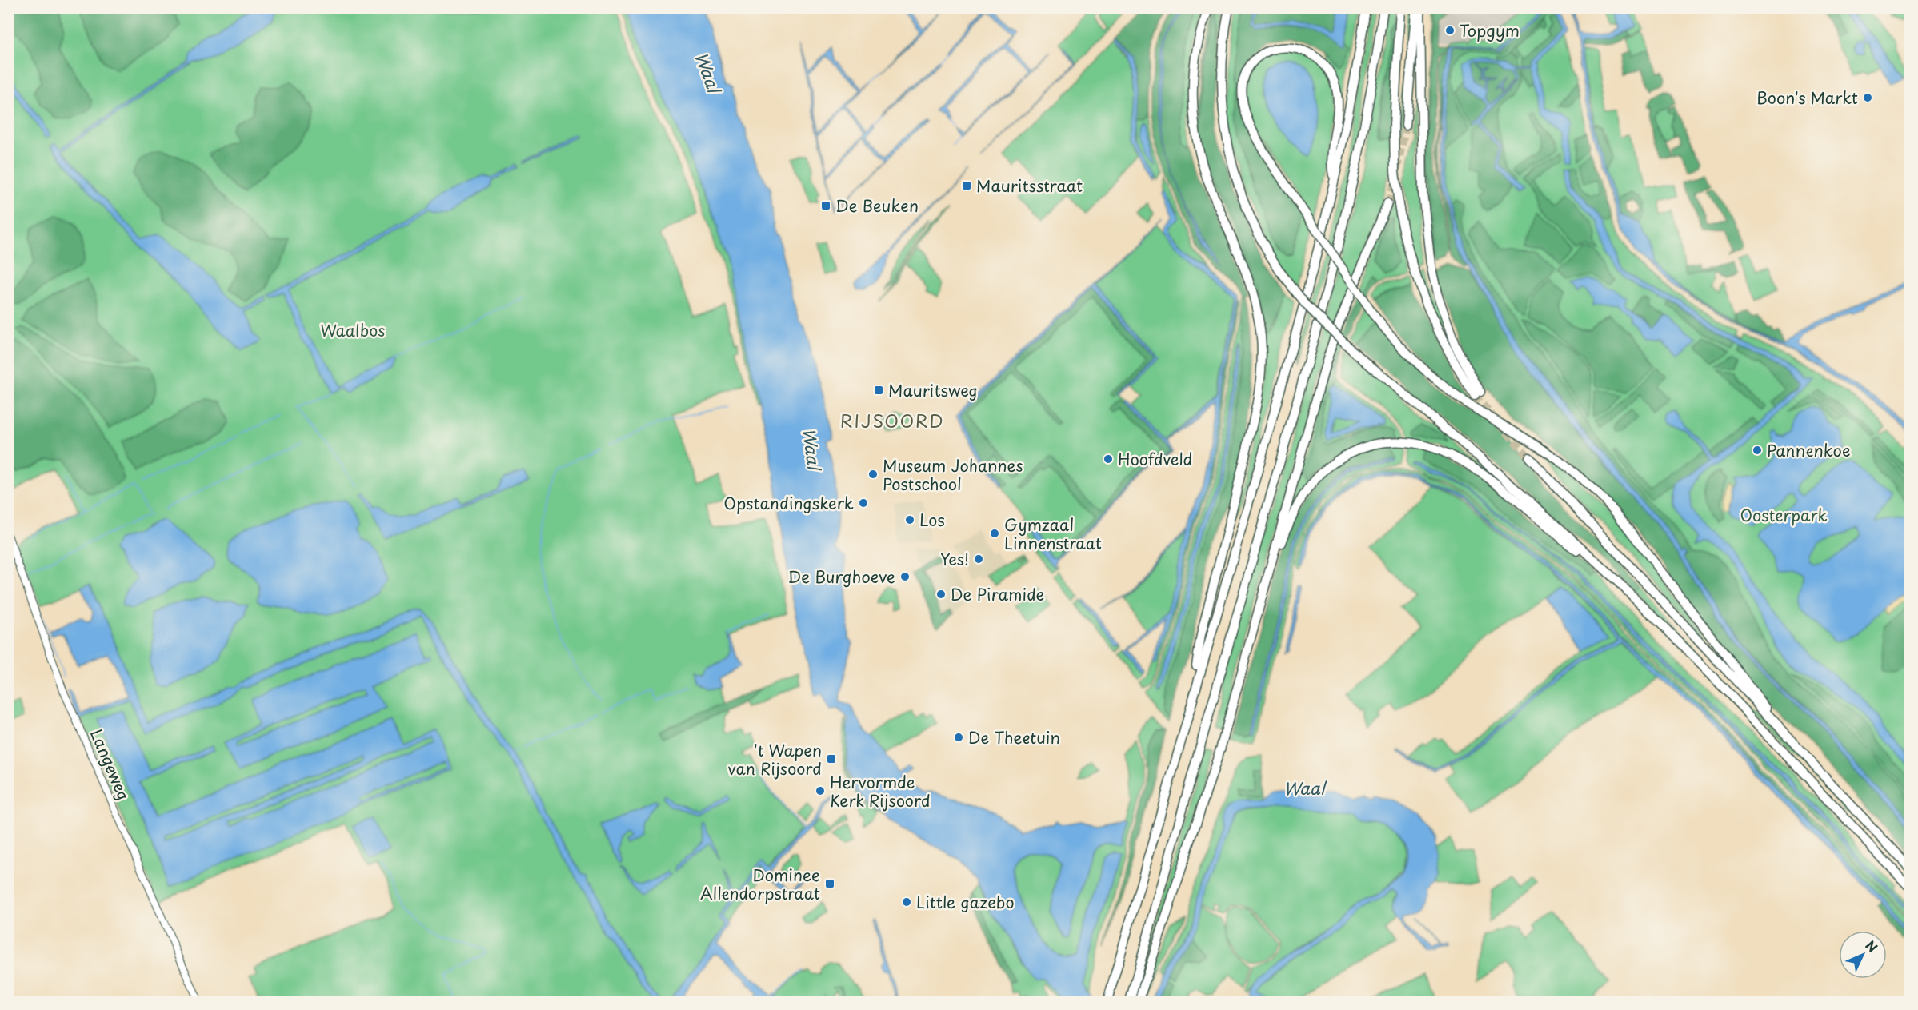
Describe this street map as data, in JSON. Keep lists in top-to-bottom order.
{
  "streets": {
    "main road": ["Langeweg"]
  },
  "districts": ["RIJSOORD"],
  "water": ["Waal"],
  "parks": ["Waalbos", "Oosterpark"],
  "places": {
    "other": [
      "Topgym",
      "Boon's Markt",
      "Pannenkoe",
      "Hoofdveld",
      "Museum Johannes Postschool",
      "Opstandingskerk",
      "Los",
      "Gymzaal Linnenstraat",
      "Yes!",
      "De Burghoeve",
      "De Piramide",
      "De Theetuin",
      "Hervormde Kerk Rijsoord",
      "Little gazebo"
    ],
    "transit": [
      "Mauritsstraat",
      "De Beuken",
      "Mauritsweg",
      "'t Wapen van Rijsoord",
      "Dominee Allendorpstraat"
    ]
  },
  "north": "top right"
}
